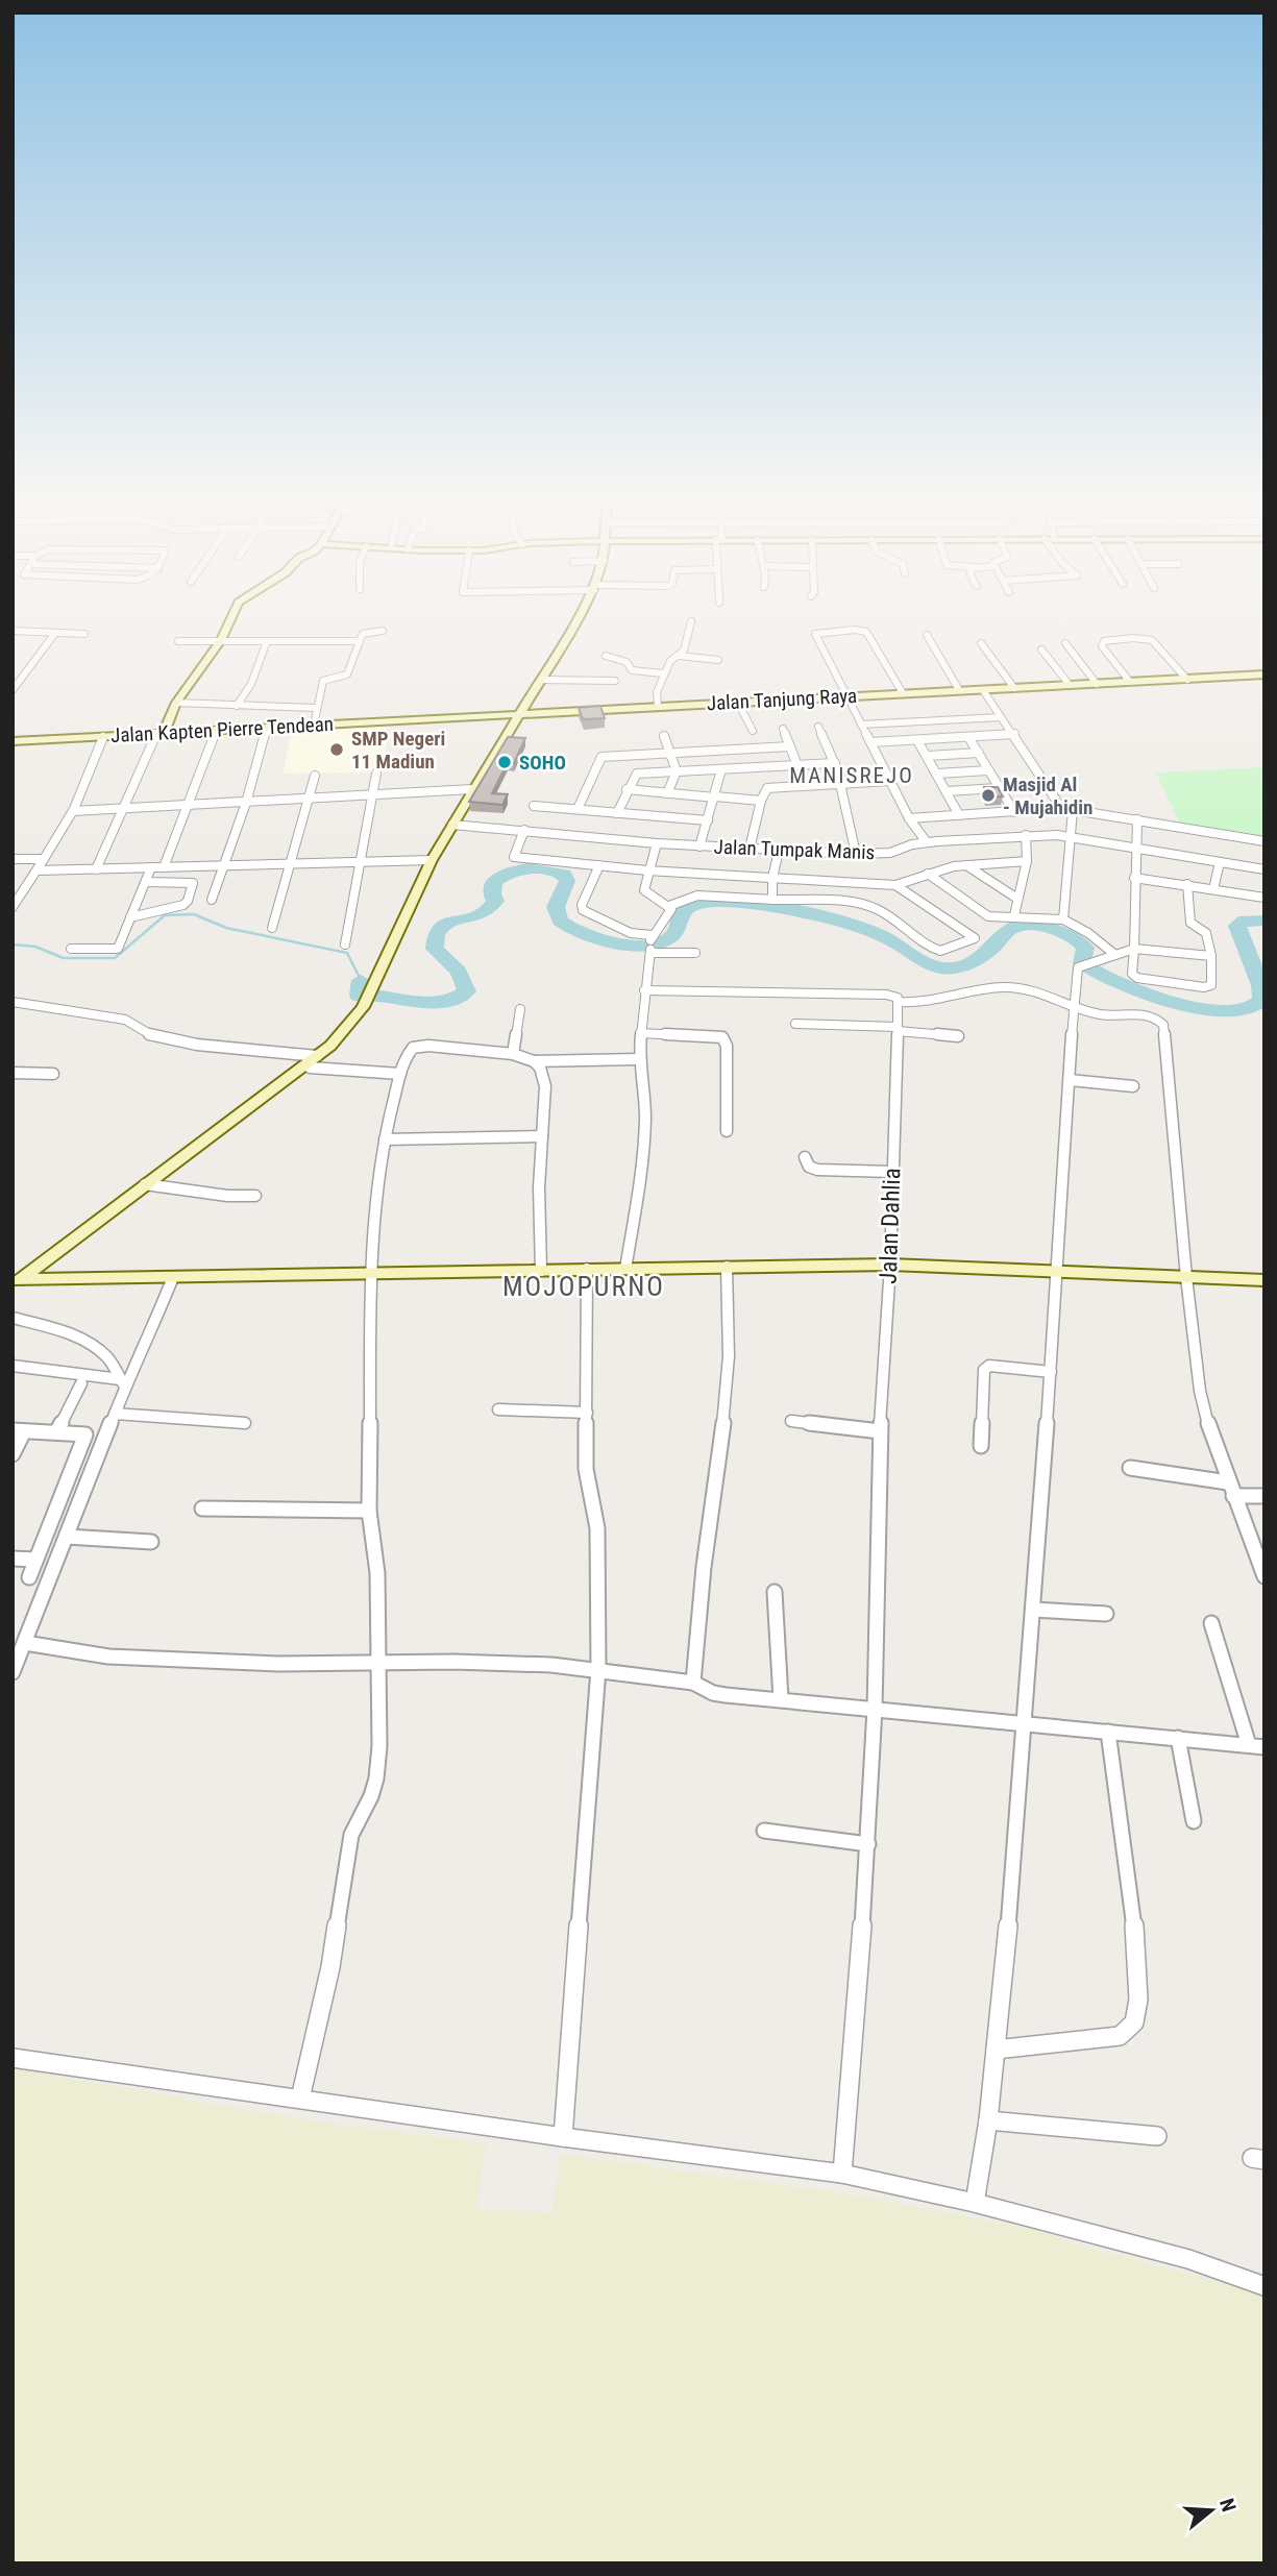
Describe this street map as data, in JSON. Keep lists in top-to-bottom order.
{
  "streets": {
    "main road": ["Jalan Tanjung Raya", "Jalan Kapten Pierre Tendean"],
    "street": ["Jalan Tumpak Manis", "Jalan Dahlia"]
  },
  "crossings": [
    ["Jalan Tanjung Raya", "Jalan Kapten Pierre Tendean"]
  ],
  "districts": ["MANISREJO", "MOJOPURNO"],
  "places": ["SMP Negeri 11 Madiun", "SOHO", "Masjid Al - Mujahidin"],
  "north": "right"
}
